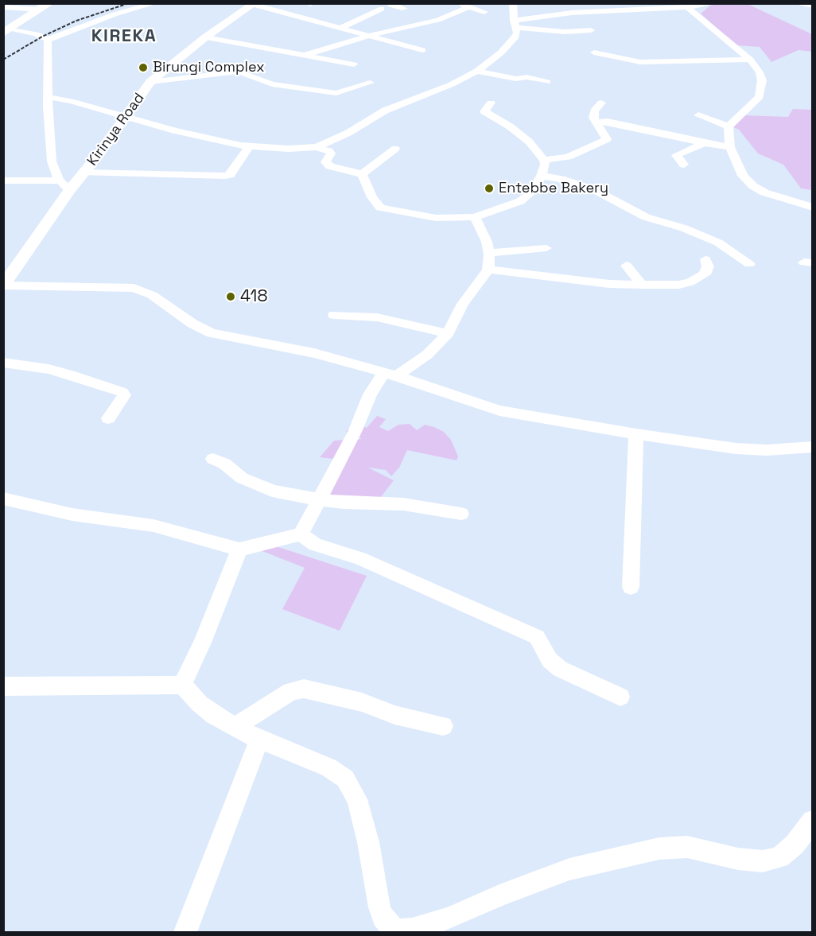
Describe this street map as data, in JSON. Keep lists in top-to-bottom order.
{
  "streets": {
    "main road": ["Kirinya Road"]
  },
  "districts": ["KIREKA"],
  "places": ["Birungi Complex", "Entebbe Bakery", "418"]
}
